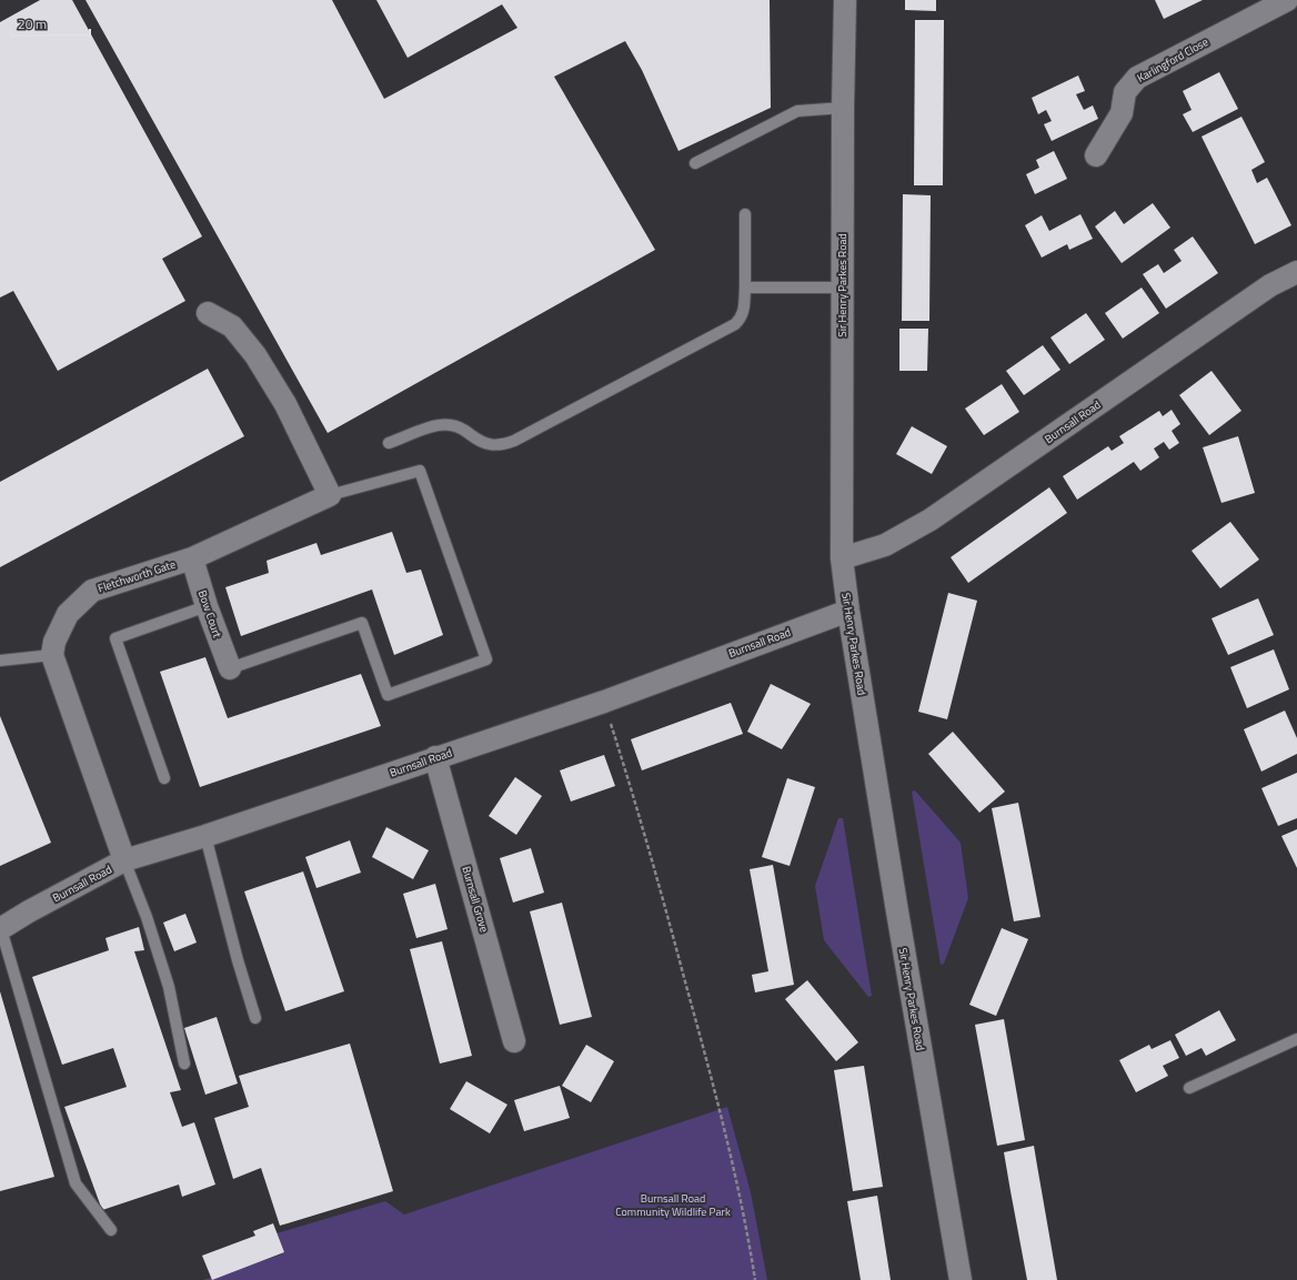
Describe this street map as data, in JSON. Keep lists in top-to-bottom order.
{
  "streets": {
    "street": [
      "Karlingford Close",
      "Sir Henry Parkes Road",
      "Burnsall Road",
      "Fletchworth Gate",
      "Bow Court",
      "Burnsall Grove"
    ]
  },
  "crossings": [
    ["Sir Henry Parkes Road", "Burnsall Road"],
    ["Burnsall Road", "Burnsall Grove"],
    ["Fletchworth Gate", "Bow Court"]
  ],
  "parks": ["Burnsall Road Community Wildlife Park"],
  "scale_bar": "20 m"
}
